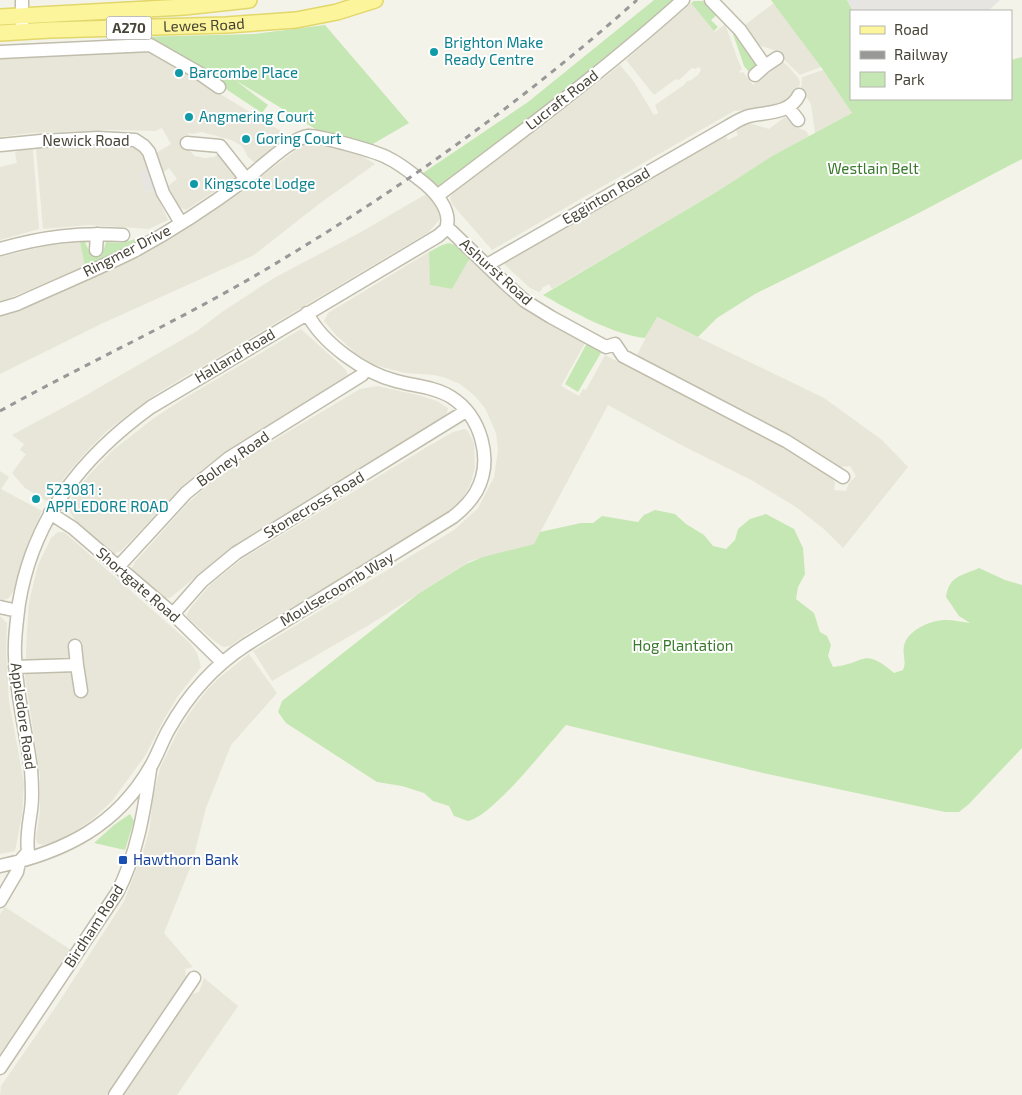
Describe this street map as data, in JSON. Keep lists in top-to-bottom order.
{
  "streets": {
    "main road": ["Lewes Road", "A270"],
    "street": [
      "Lucraft Road",
      "Newick Road",
      "Egginton Road",
      "Ringmer Drive",
      "Ashurst Road",
      "Halland Road",
      "Bolney Road",
      "Stonecross Road",
      "Shortgate Road",
      "Moulsecoomb Way",
      "Appledore Road",
      "Birdham Road"
    ]
  },
  "crossings": [
    ["Lucraft Road", "Ashurst Road"],
    ["Newick Road", "Ringmer Drive"],
    ["Egginton Road", "Ashurst Road"],
    ["Ringmer Drive", "Ashurst Road"],
    ["Ashurst Road", "Halland Road"],
    ["Halland Road", "Shortgate Road"],
    ["Halland Road", "Moulsecoomb Way"],
    ["Halland Road", "Appledore Road"],
    ["Bolney Road", "Shortgate Road"],
    ["Bolney Road", "Moulsecoomb Way"],
    ["Stonecross Road", "Shortgate Road"],
    ["Stonecross Road", "Moulsecoomb Way"],
    ["Shortgate Road", "Moulsecoomb Way"],
    ["Shortgate Road", "Appledore Road"],
    ["Moulsecoomb Way", "Appledore Road"],
    ["Moulsecoomb Way", "Birdham Road"]
  ],
  "parks": ["Westlain Belt", "Hog Plantation"],
  "places": {
    "other": [
      "Brighton Make Ready Centre",
      "Barcombe Place",
      "Angmering Court",
      "Goring Court",
      "Kingscote Lodge",
      "523081 : APPLEDORE ROAD"
    ],
    "transit": ["Hawthorn Bank"]
  },
  "legend": ["Road", "Railway", "Park"]
}
